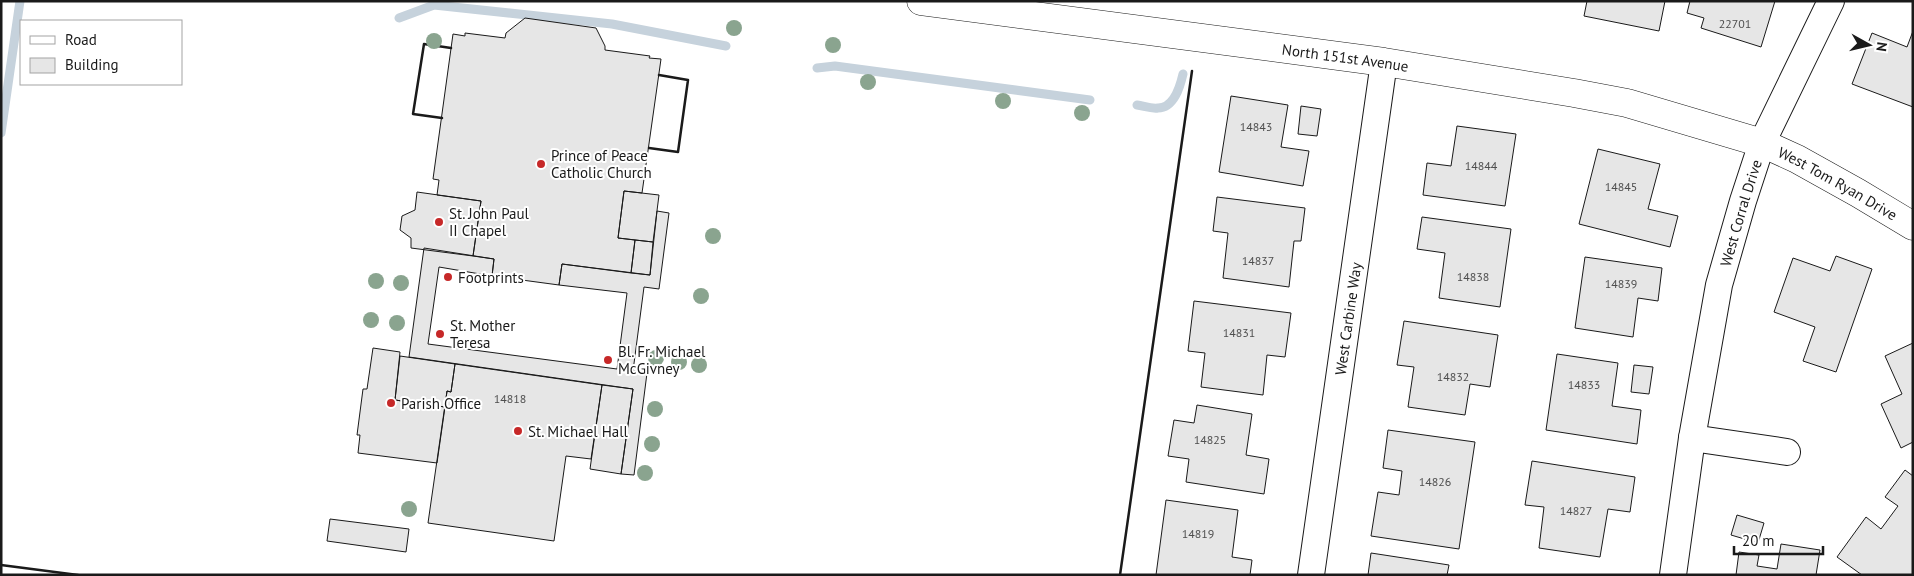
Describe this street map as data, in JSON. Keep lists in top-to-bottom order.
{
  "streets": {
    "street": [
      "North 151st Avenue",
      "West Tom Ryan Drive",
      "West Corral Drive",
      "West Carbine Way"
    ]
  },
  "crossings": [
    ["North 151st Avenue", "West Tom Ryan Drive"],
    ["North 151st Avenue", "West Corral Drive"],
    ["North 151st Avenue", "West Carbine Way"],
    ["West Tom Ryan Drive", "West Corral Drive"]
  ],
  "places": [
    "Prince of Peace Catholic Church",
    "St. John Paul II Chapel",
    "Footprints",
    "St. Mother Teresa",
    "Bl. Fr. Michael McGivney",
    "Parish Office",
    "St. Michael Hall"
  ],
  "house_numbers": [
    "22701",
    "14843",
    "14844",
    "14845",
    "14837",
    "14838",
    "14839",
    "14831",
    "14832",
    "14833",
    "14818",
    "14825",
    "14826",
    "14827",
    "14819"
  ],
  "legend": ["Road", "Building"],
  "scale_bar": "20 m",
  "north": "right"
}
